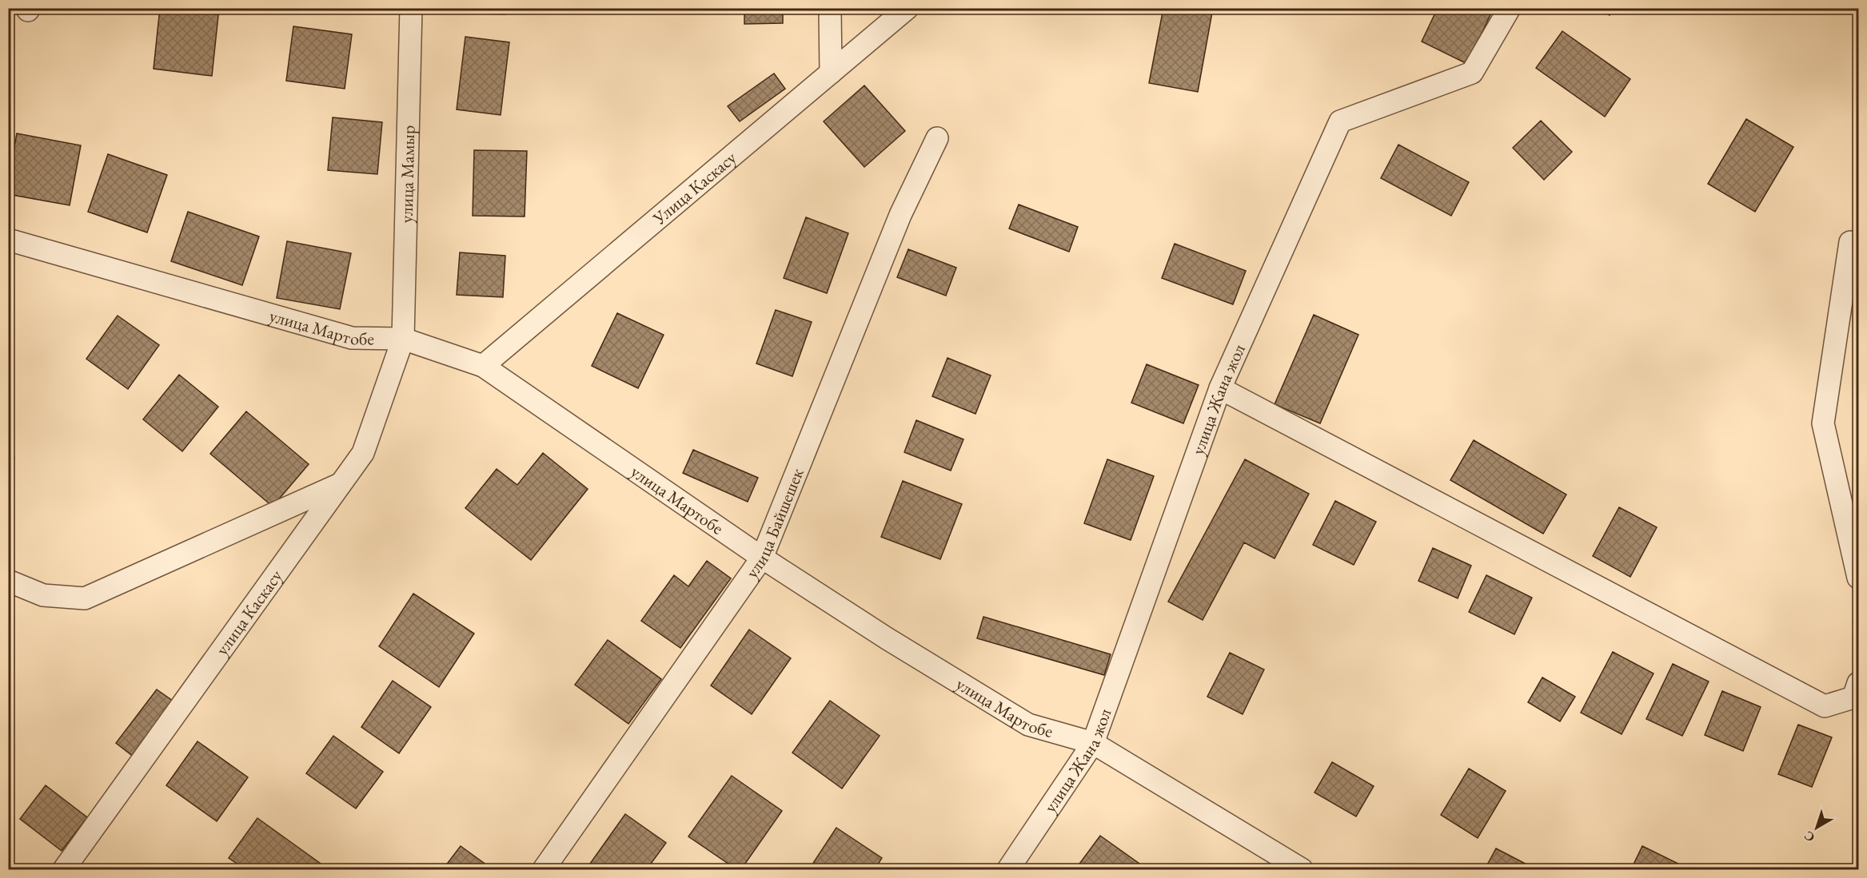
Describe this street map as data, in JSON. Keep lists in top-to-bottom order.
{
  "streets": {
    "street": [
      "улица Мамыр",
      "Улица Каскасу",
      "улица Мартобе",
      "улица Жана жол",
      "улица Байшешек",
      "улица Каскасу"
    ]
  },
  "crossings": [
    ["улица Мамыр", "улица Мартобе"],
    ["улица Мамыр", "улица Каскасу"],
    ["Улица Каскасу", "улица Мартобе"],
    ["улица Мартобе", "улица Жана жол"],
    ["улица Мартобе", "улица Байшешек"],
    ["улица Мартобе", "улица Каскасу"]
  ],
  "north": "bottom left"
}
